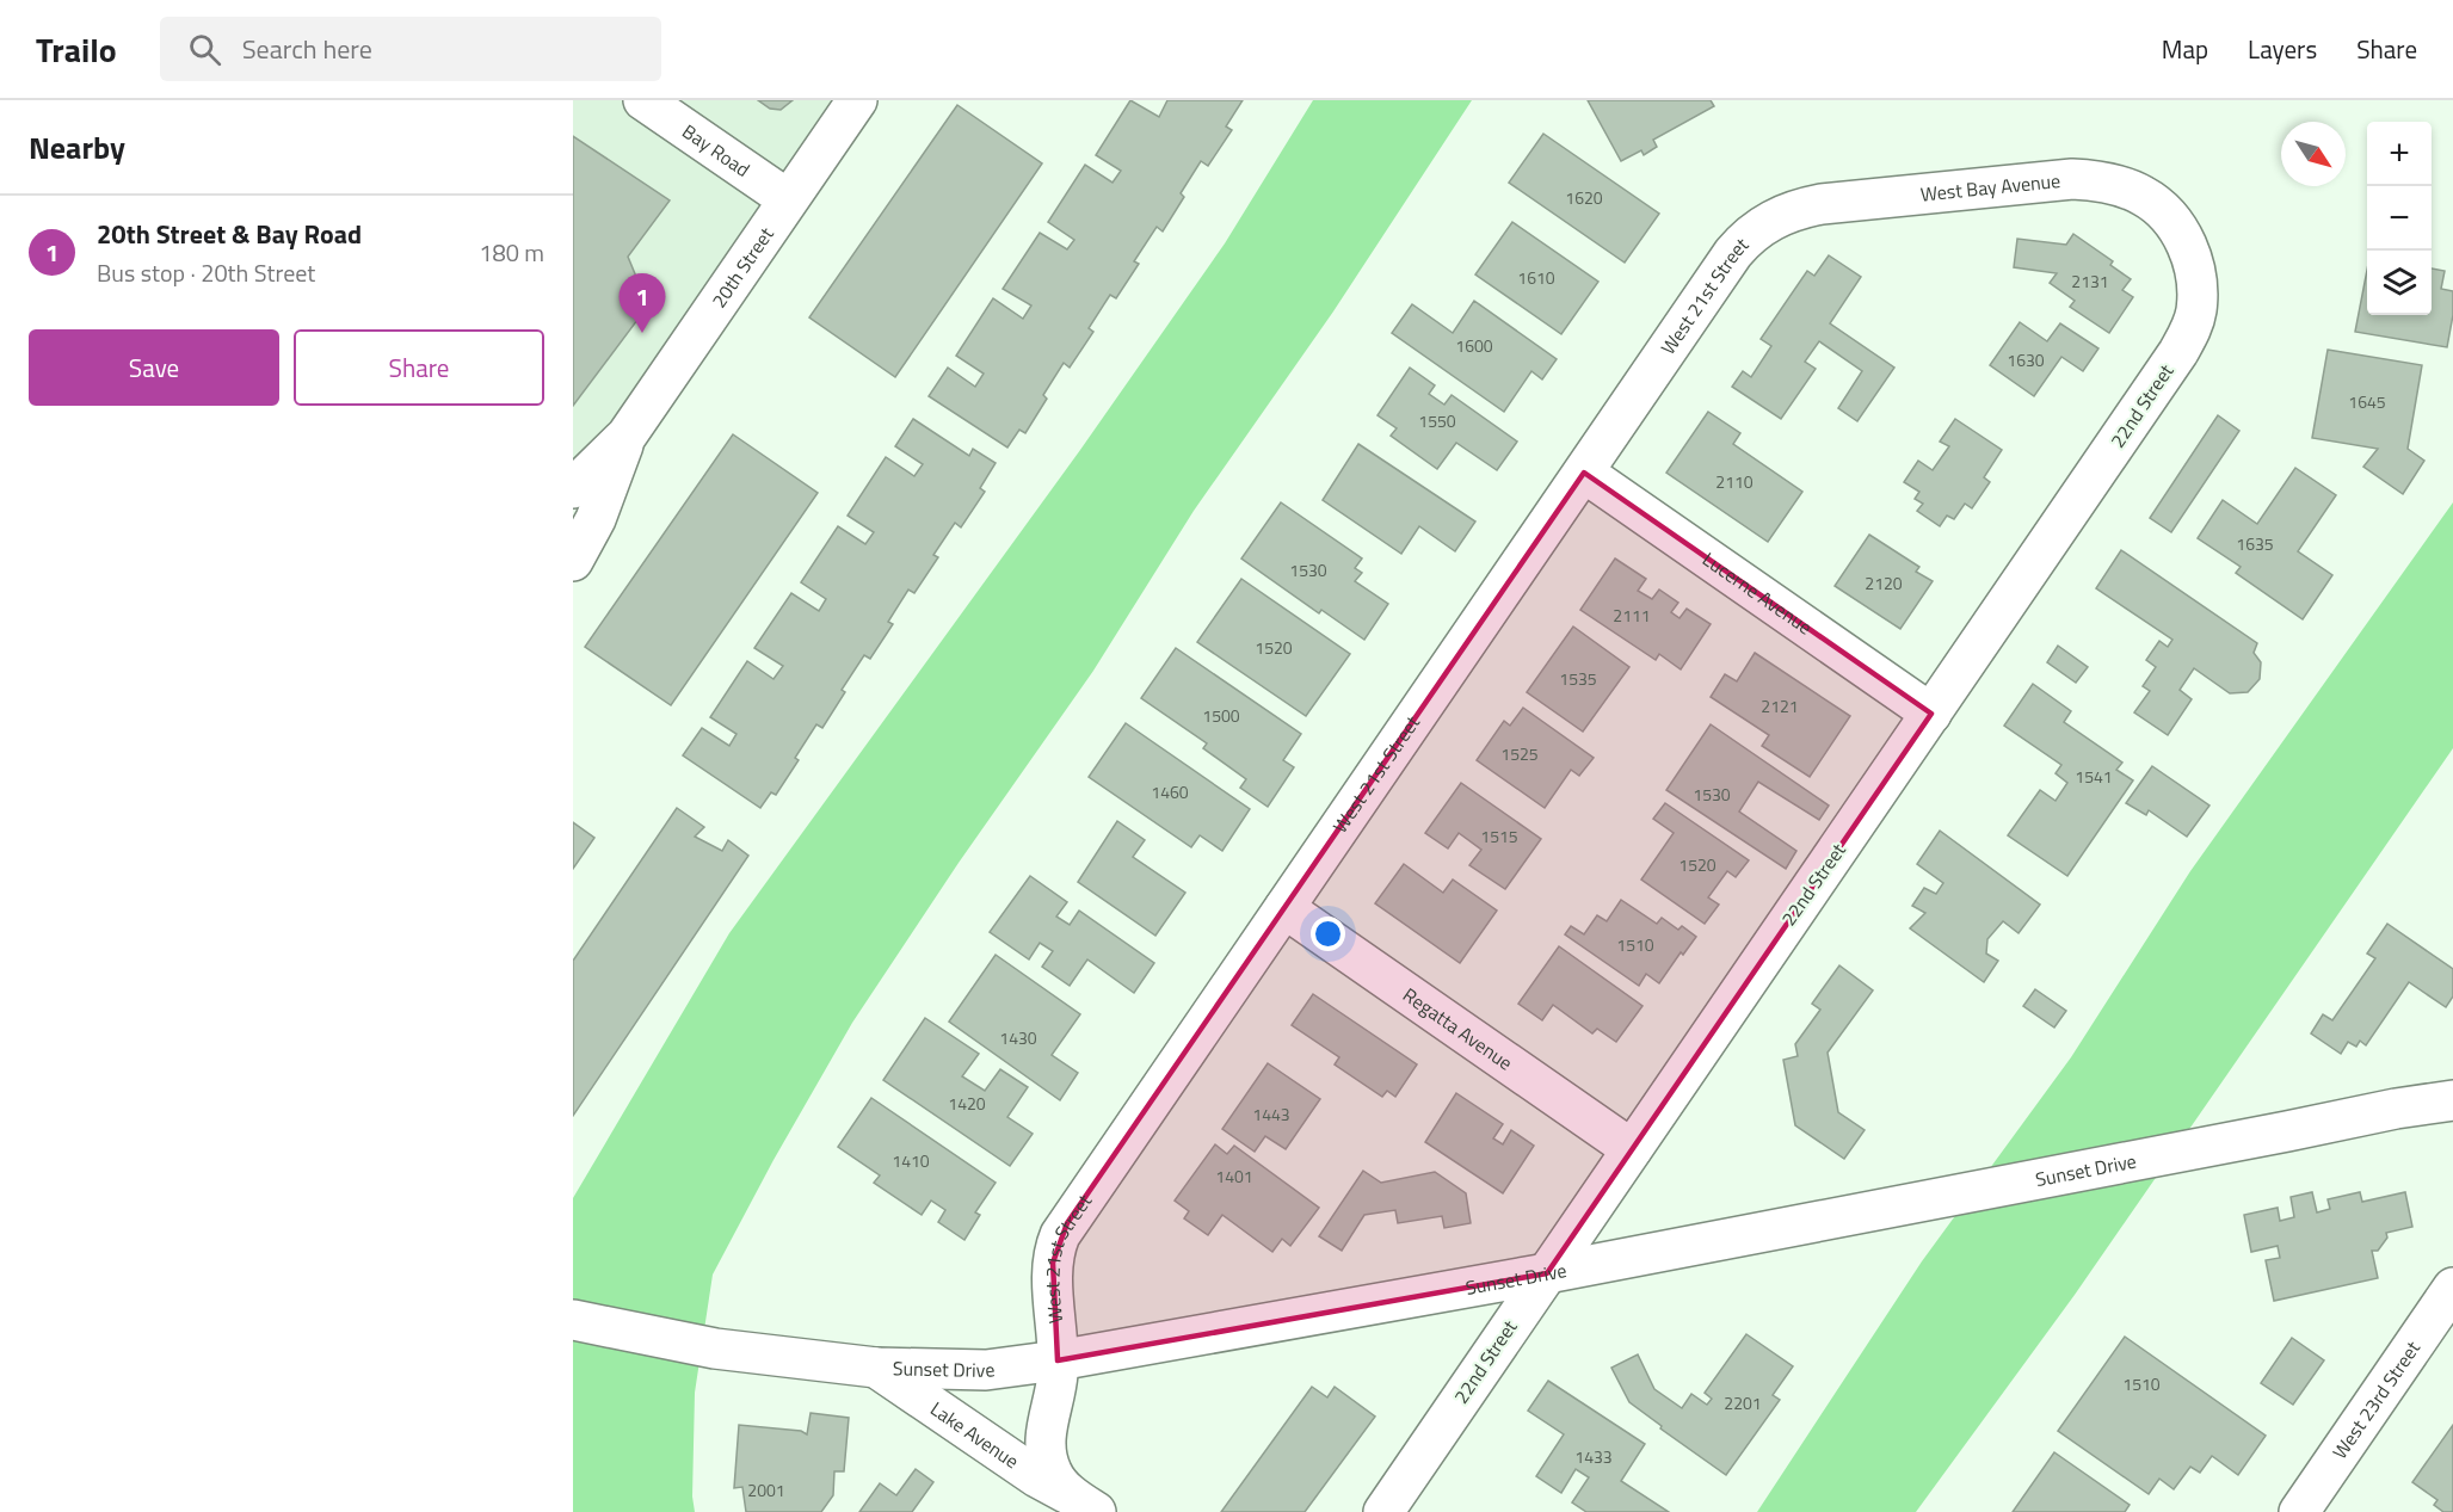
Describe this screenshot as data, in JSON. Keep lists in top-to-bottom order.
{
  "streets": {
    "street": [
      "Bay Road",
      "West Bay Avenue",
      "20th Street",
      "West 21st Street",
      "22nd Street",
      "Lucerne Avenue",
      "Regatta Avenue",
      "Sunset Drive",
      "West 23rd Street",
      "Lake Avenue"
    ]
  },
  "crossings": [
    ["Bay Road", "20th Street"],
    ["West Bay Avenue", "West 21st Street"],
    ["West Bay Avenue", "22nd Street"],
    ["West 21st Street", "Lucerne Avenue"],
    ["West 21st Street", "Regatta Avenue"],
    ["West 21st Street", "Sunset Drive"],
    ["West 21st Street", "Lake Avenue"],
    ["22nd Street", "Lucerne Avenue"],
    ["22nd Street", "Regatta Avenue"],
    ["22nd Street", "Sunset Drive"],
    ["Sunset Drive", "Lake Avenue"]
  ],
  "house_numbers": [
    "1620",
    "1610",
    "2131",
    "1600",
    "1630",
    "1645",
    "1550",
    "2110",
    "1635",
    "1530",
    "2120",
    "2111",
    "1520",
    "1535",
    "2121",
    "1500",
    "1525",
    "1541",
    "1460",
    "1530",
    "1515",
    "1520",
    "1510",
    "1430",
    "1420",
    "1443",
    "1410",
    "1401",
    "1510",
    "2201",
    "1433",
    "2001"
  ],
  "north": "bottom right",
  "page": {
    "header": "Trailo",
    "search": "Search here",
    "nav": ["Map", "Layers", "Share"],
    "heading": "Nearby",
    "map_buttons": ["+", "−"],
    "list": [
      {
        "mark": "1",
        "name": "20th Street & Bay Road",
        "note": "Bus stop · 20th Street",
        "value": "180 m"
      }
    ],
    "pins": "1",
    "buttons": ["Save", "Share"]
  }
}
